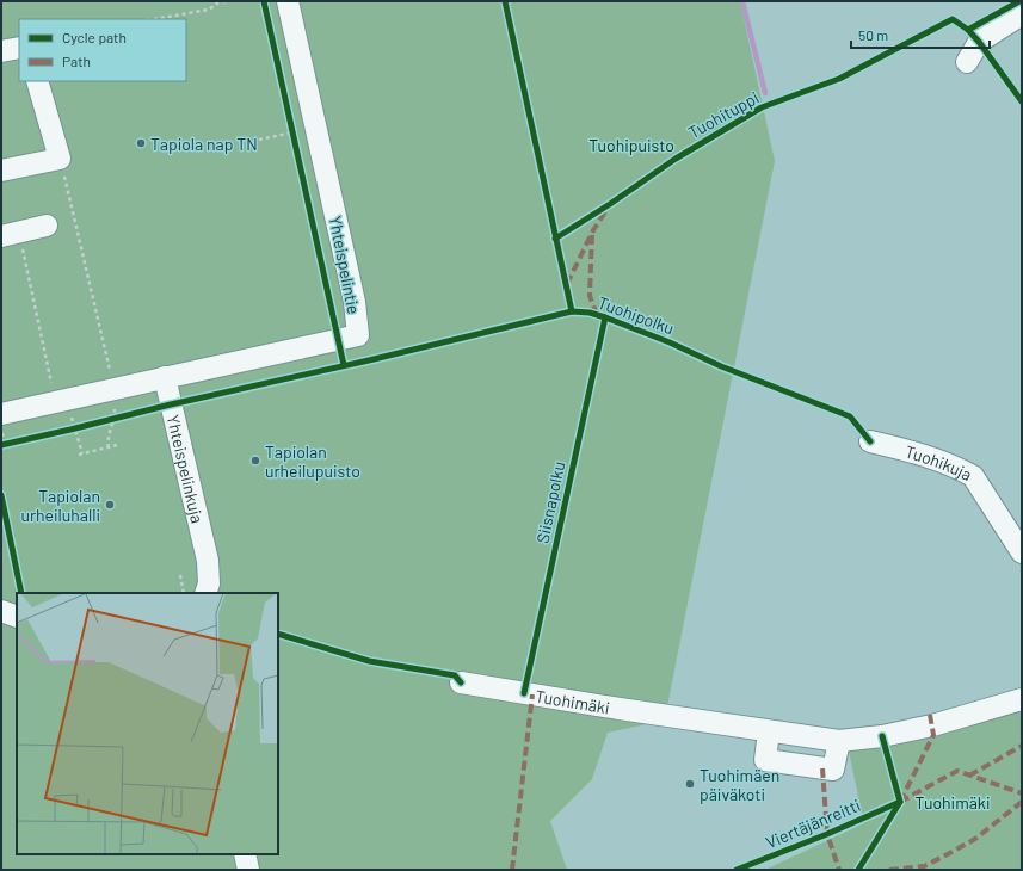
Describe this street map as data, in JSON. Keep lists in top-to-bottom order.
{
  "streets": {
    "street": [
      "Yhteispelintie",
      "Tuohikuja",
      "Yhteispelinkuja",
      "Tuohimäki"
    ],
    "cycle path": ["Tuohituppi", "Tuohipolku", "Viertäjänreitti"]
  },
  "crossings": [
    ["Yhteispelintie", "Yhteispelinkuja"]
  ],
  "parks": ["Tuohipuisto", "Tuohimäki"],
  "places": [
    "Tapiola nap TN",
    "Tapiolan urheilupuisto",
    "Tapiolan urheiluhalli",
    "Tuohimäen päiväkoti"
  ],
  "legend": ["Cycle path", "Path"],
  "scale_bar": "50 m"
}
